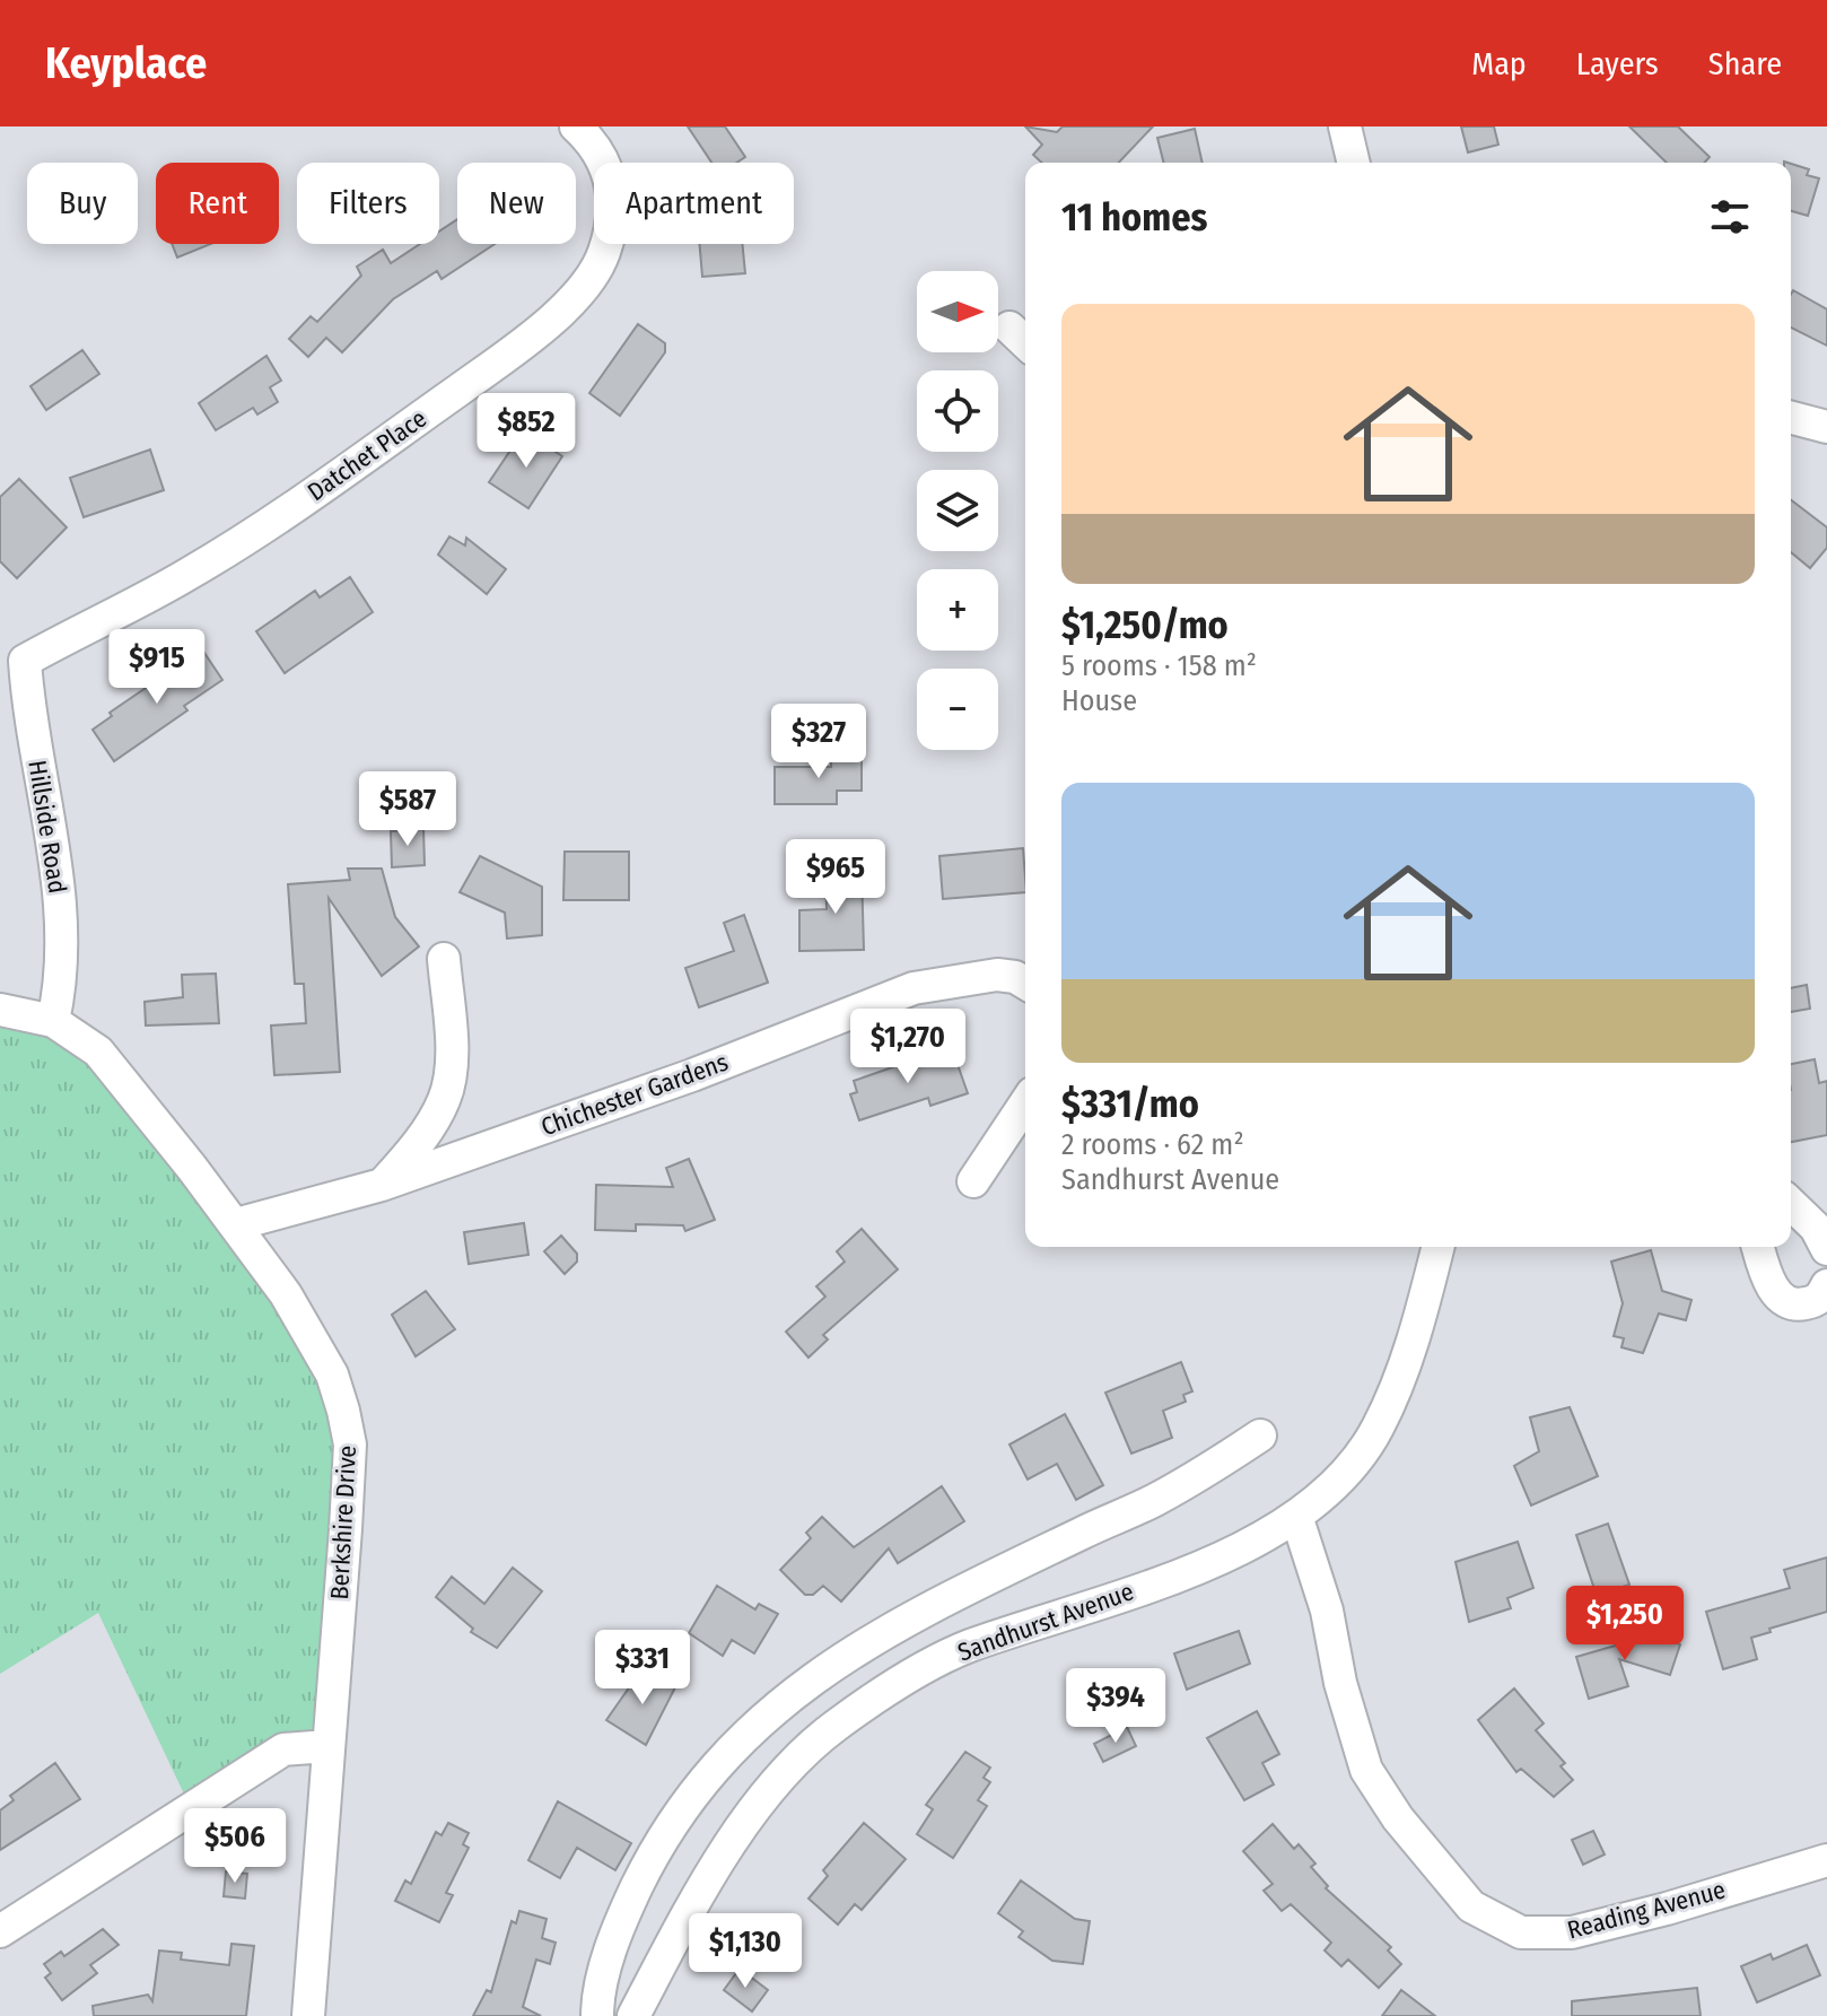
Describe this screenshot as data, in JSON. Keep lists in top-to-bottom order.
{
  "streets": {
    "street": [
      "Datchet Place",
      "Hillside Road",
      "Chichester Gardens",
      "Berkshire Drive",
      "Sandhurst Avenue",
      "Reading Avenue"
    ]
  },
  "crossings": [
    ["Datchet Place", "Hillside Road"],
    ["Hillside Road", "Berkshire Drive"],
    ["Chichester Gardens", "Berkshire Drive"],
    ["Sandhurst Avenue", "Reading Avenue"]
  ],
  "north": "right",
  "page": {
    "header": "Keyplace",
    "nav": ["Map", "Layers", "Share"],
    "chip": [
      "Buy",
      "Rent",
      "Filters",
      "New",
      "Apartment"
    ],
    "heading": "11 homes",
    "map_buttons": ["+", "−"],
    "list": [
      {
        "name": "$1,250/mo",
        "note": "5 rooms · 158 m² · House"
      },
      {
        "name": "$331/mo",
        "note": "2 rooms · 62 m² · Sandhurst Avenue"
      }
    ],
    "price": [
      "$852",
      "$915",
      "$327",
      "$587",
      "$965",
      "$1,270",
      "$1,250",
      "$331",
      "$394",
      "$506",
      "$1,130"
    ]
  }
}
